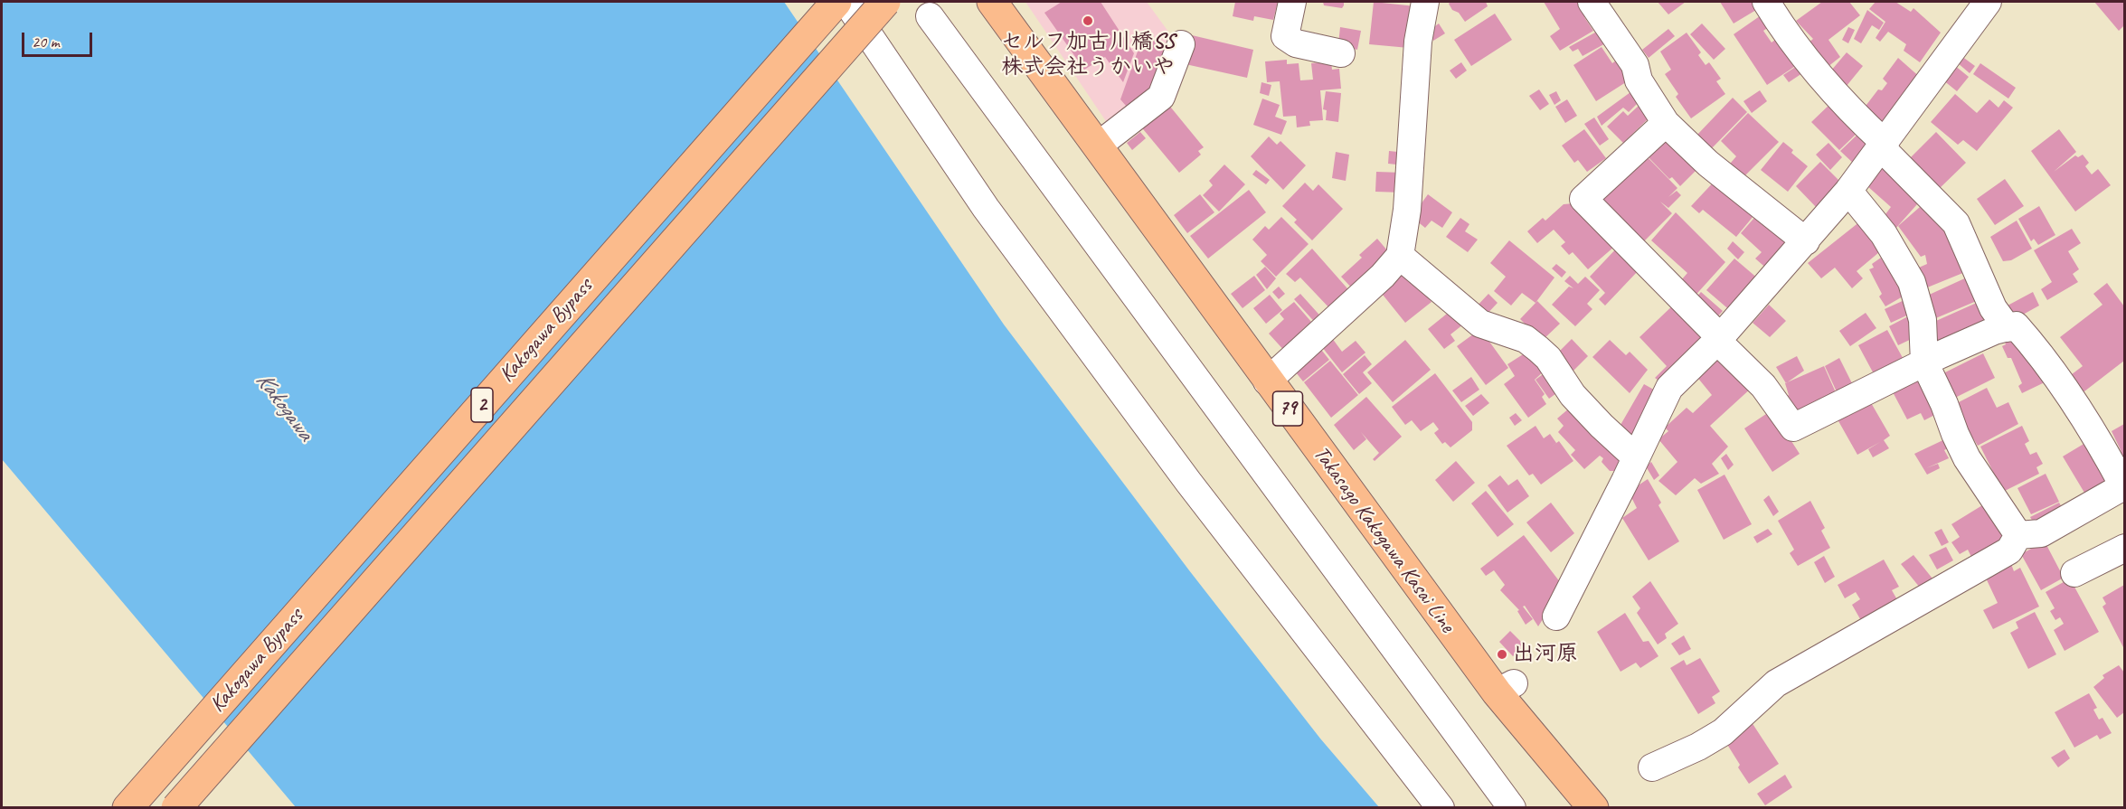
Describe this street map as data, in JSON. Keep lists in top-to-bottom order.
{
  "streets": {
    "main road": [
      "Kakogawa Bypass",
      "2",
      "79",
      "Takasago Kakogawa Kasai Line"
    ]
  },
  "water": ["Kakogawa"],
  "places": ["セルフ加古川橋SS 株式会社うかいや", "出河原"],
  "scale_bar": "20 m"
}
